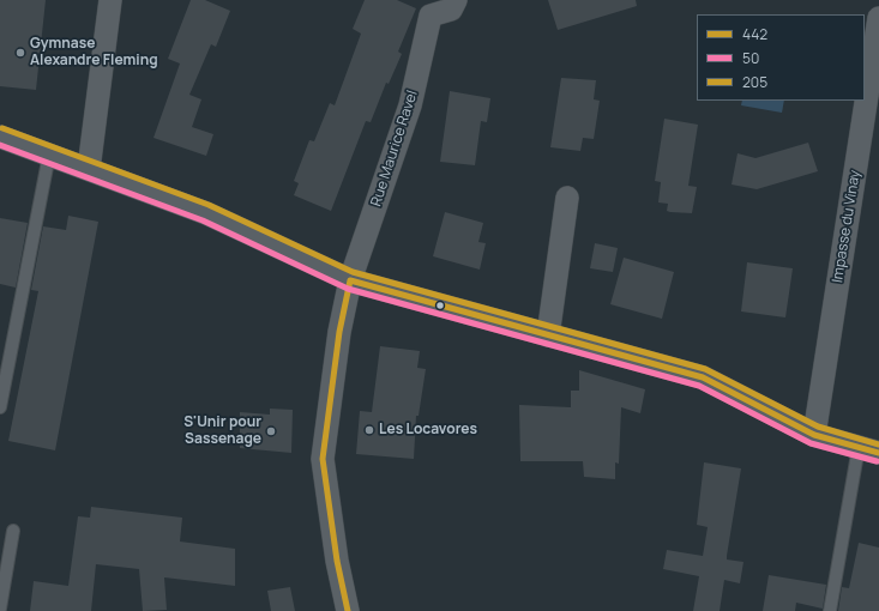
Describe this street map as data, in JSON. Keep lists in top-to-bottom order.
{
  "streets": {
    "street": ["Rue Maurice Ravel", "Impasse du Vinay"]
  },
  "places": ["Gymnase Alexandre Fleming", "Les Locavores", "S'Unir pour Sassenage"],
  "lines": ["transit line 205", "transit line 50", "transit line 442"],
  "legend": ["442", "50", "205"]
}
